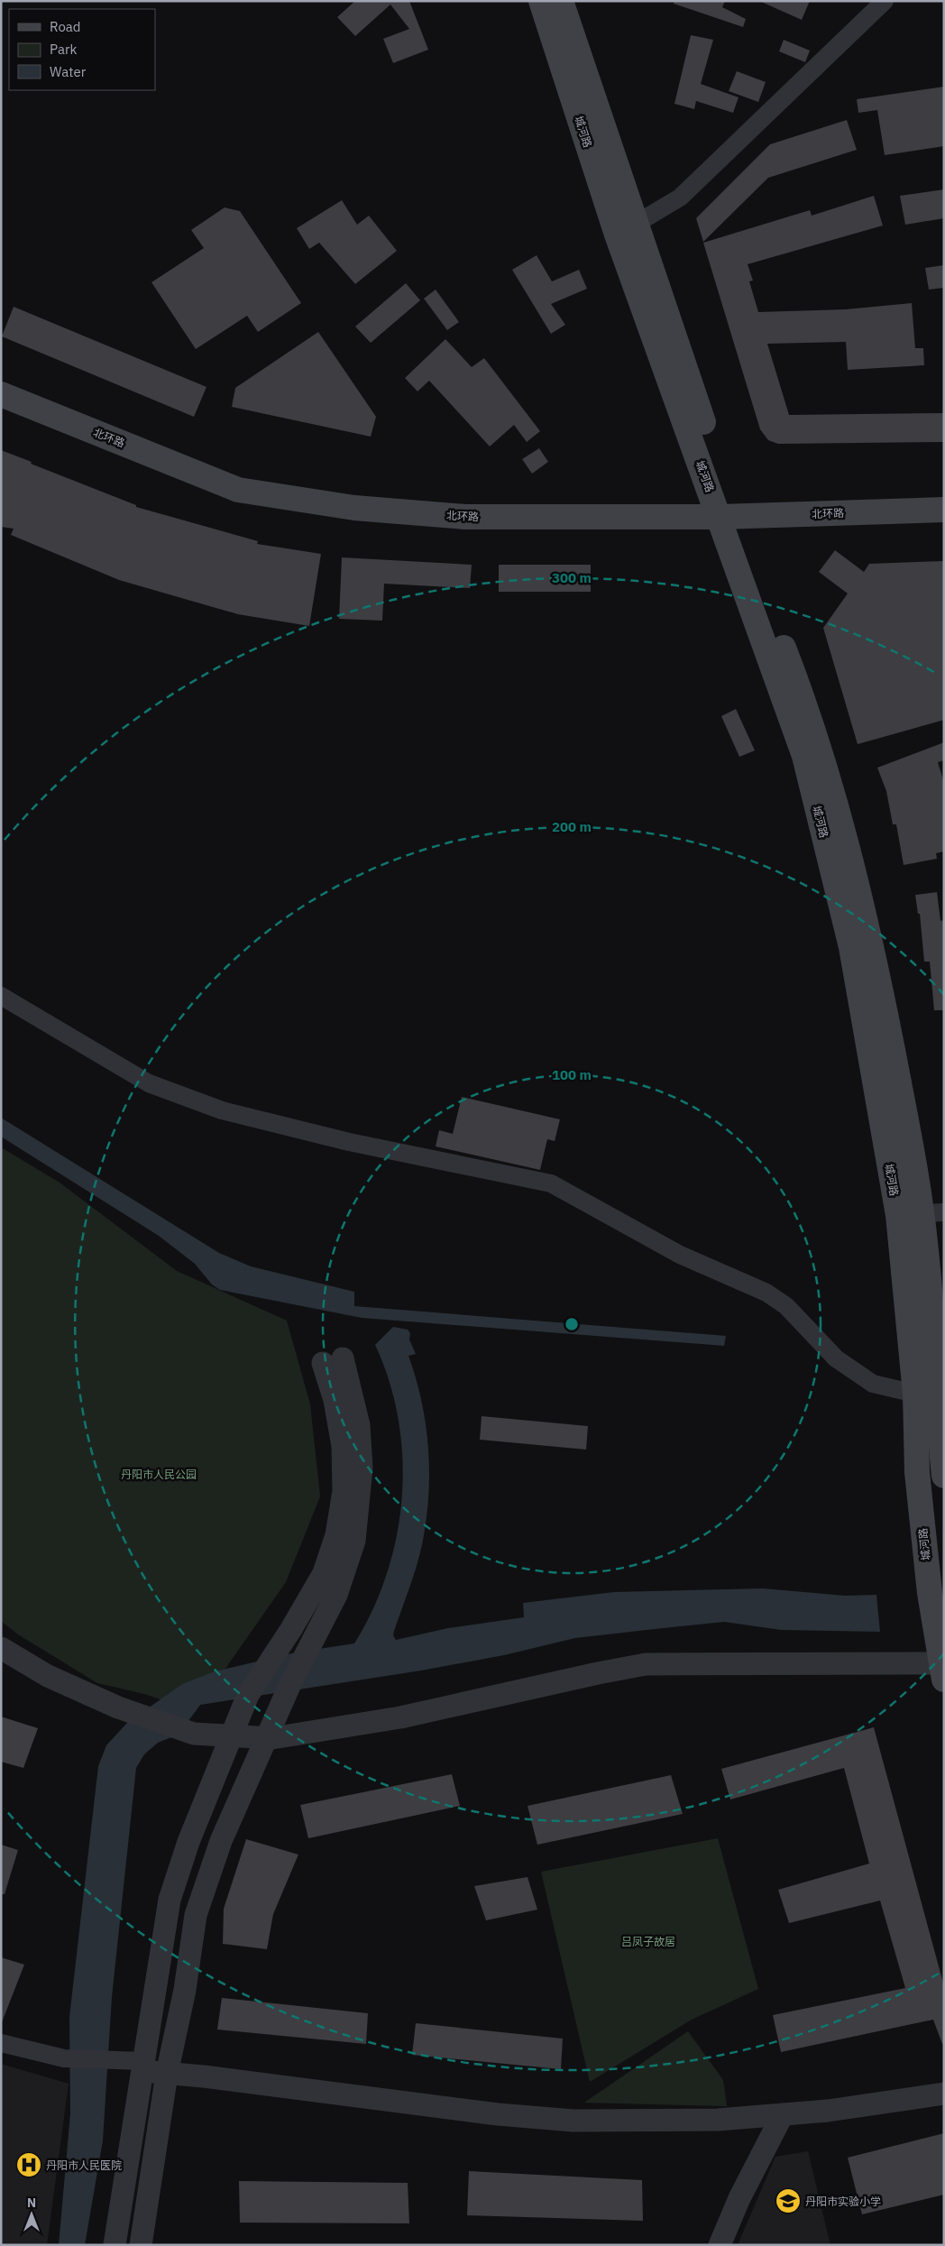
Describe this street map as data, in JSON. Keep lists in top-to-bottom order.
{
  "streets": {
    "main road": ["城河路", "北环路"]
  },
  "crossings": [
    ["城河路", "北环路"]
  ],
  "parks": ["丹阳市人民公园", "吕凤子故居"],
  "places": {
    "hospital": ["丹阳市人民医院"],
    "school or university": ["丹阳市实验小学"]
  },
  "legend": ["Road", "Park", "Water"],
  "north": "top",
  "rings": ["300 m", "200 m", "100 m"]
}
